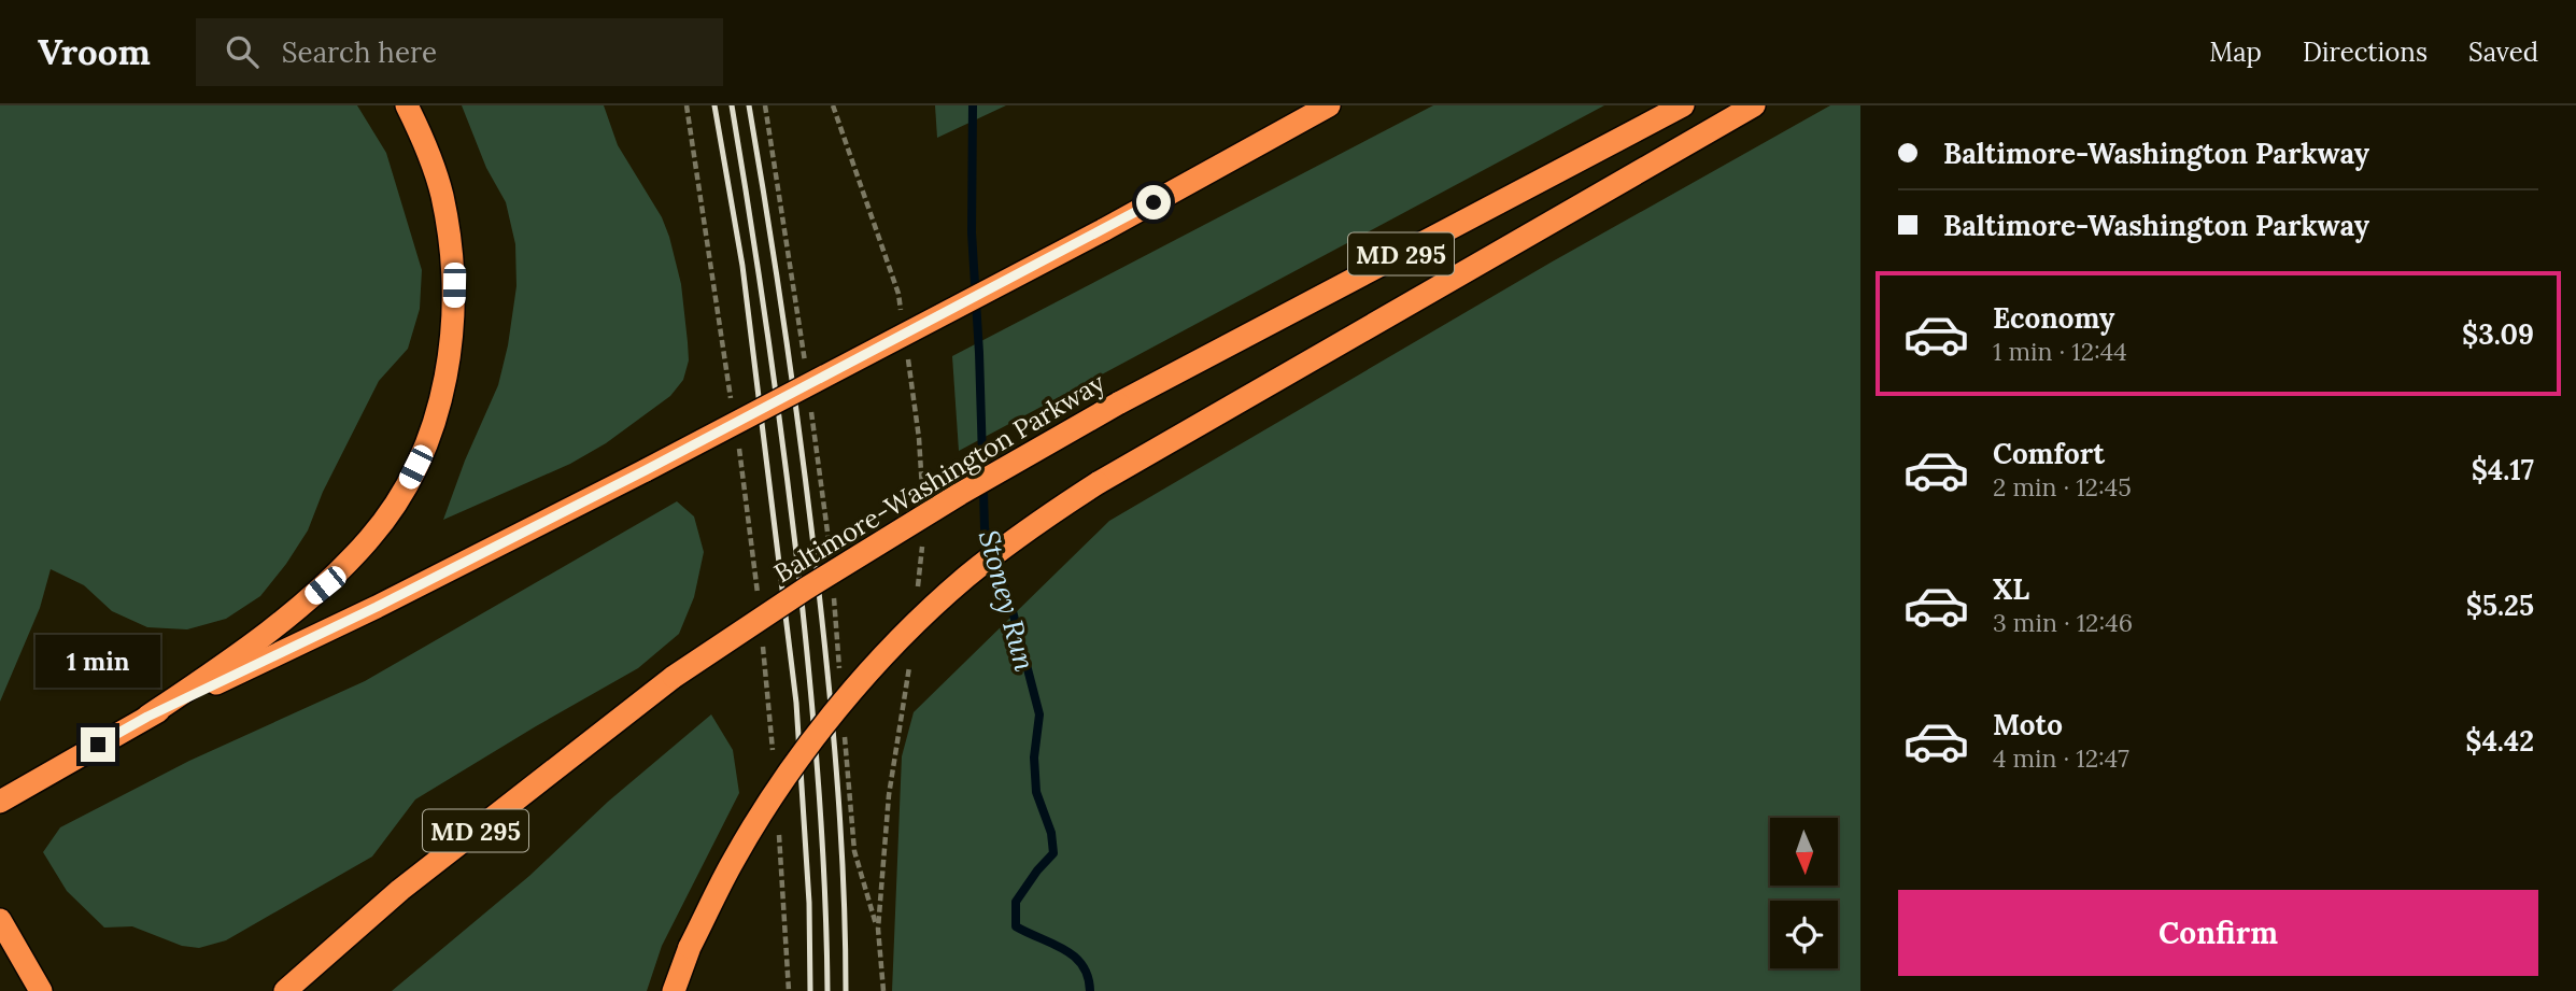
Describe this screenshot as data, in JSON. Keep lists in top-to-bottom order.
{
  "streets": {
    "highway": ["MD 295", "Baltimore-Washington Parkway"]
  },
  "water": ["Stoney Run"],
  "north": "bottom",
  "page": {
    "header": "Vroom",
    "search": "Search here",
    "nav": ["Map", "Directions", "Saved"],
    "banner": ["Baltimore-Washington Parkway", "Baltimore-Washington Parkway"],
    "list": [
      {
        "name": "Economy",
        "note": "1 min · 12:44",
        "value": "$3.09"
      },
      {
        "name": "Comfort",
        "note": "2 min · 12:45",
        "value": "$4.17"
      },
      {
        "name": "XL",
        "note": "3 min · 12:46",
        "value": "$5.25"
      },
      {
        "name": "Moto",
        "note": "4 min · 12:47",
        "value": "$4.42"
      }
    ],
    "bubble": "1 min",
    "buttons": "Confirm"
  }
}
